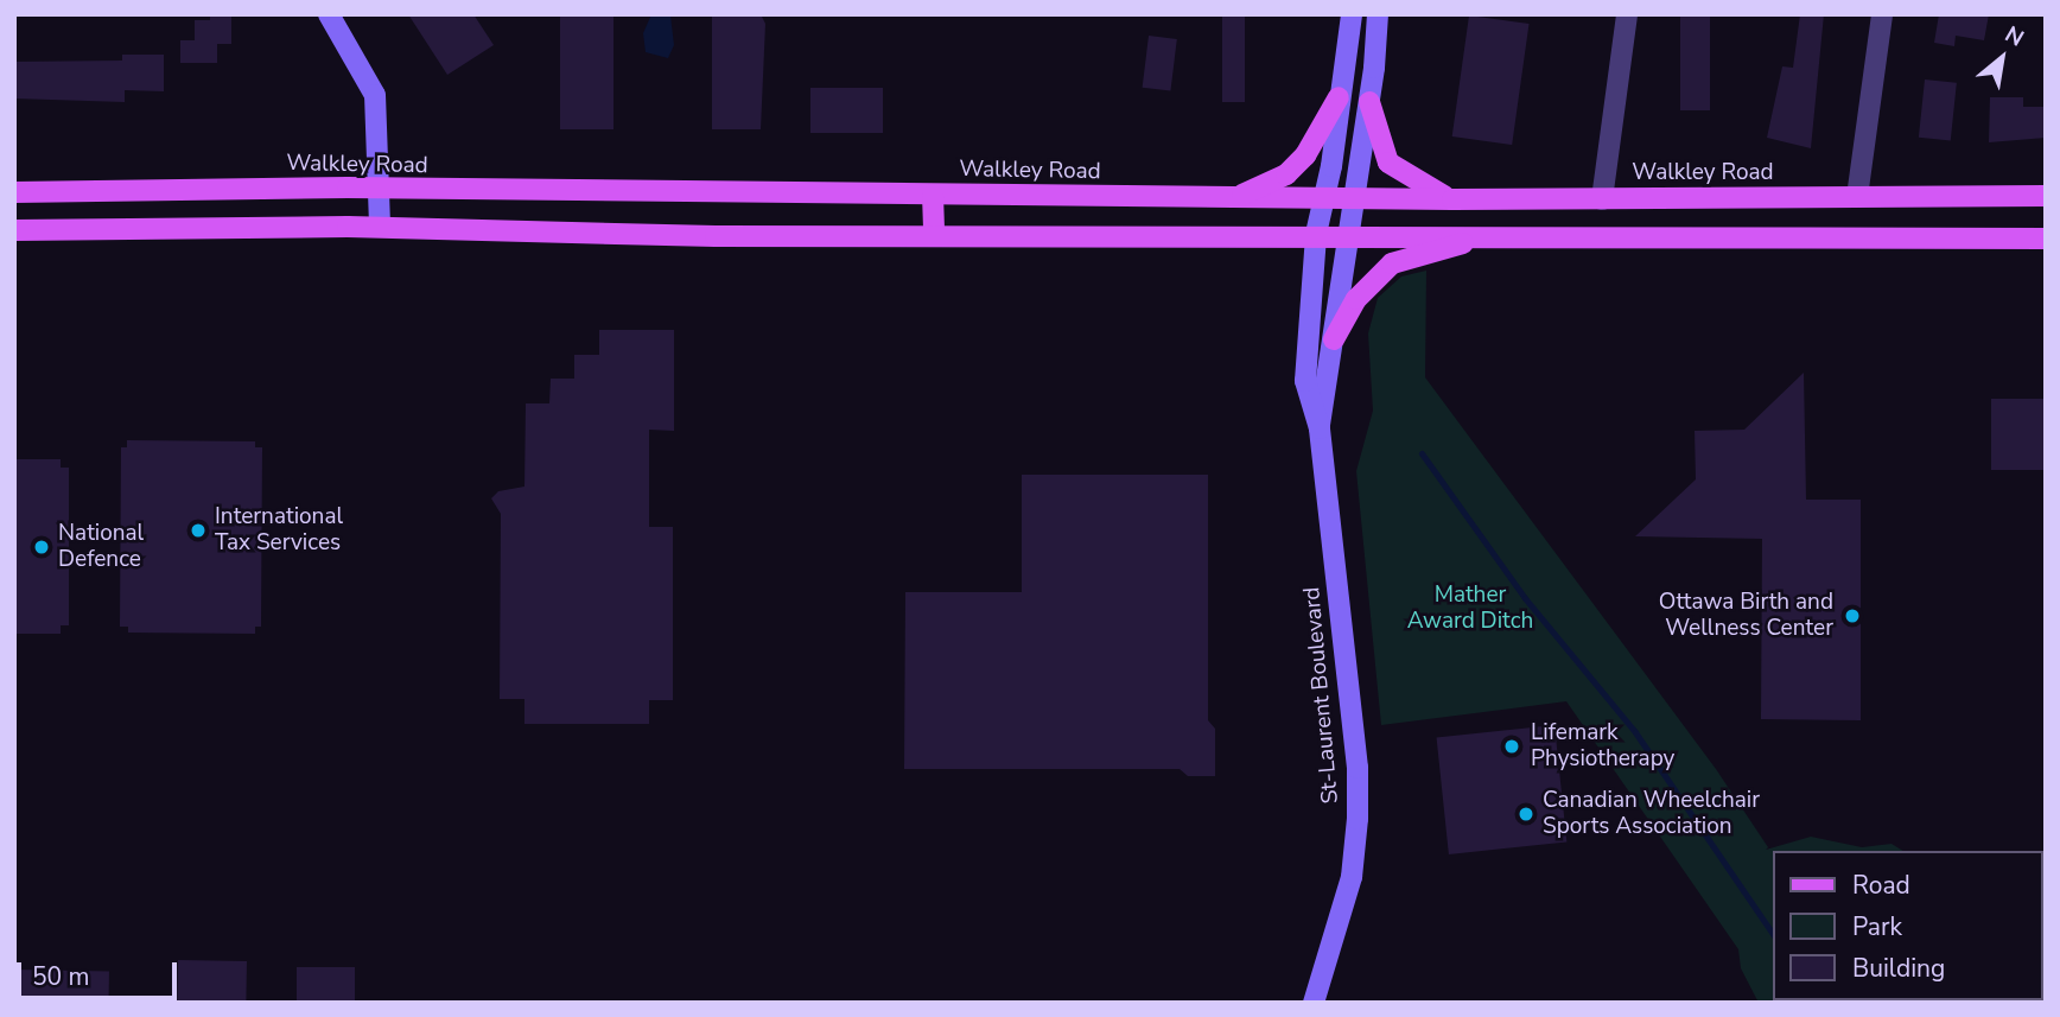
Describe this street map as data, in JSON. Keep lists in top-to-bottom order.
{
  "streets": {
    "main road": ["Walkley Road"],
    "street": ["St-Laurent Boulevard"]
  },
  "crossings": [
    ["Walkley Road", "St-Laurent Boulevard"]
  ],
  "parks": ["Mather Award Ditch"],
  "places": [
    "International Tax Services",
    "National Defence",
    "Ottawa Birth and Wellness Center",
    "Lifemark Physiotherapy",
    "Canadian Wheelchair Sports Association"
  ],
  "legend": ["Road", "Park", "Building"],
  "scale_bar": "50 m",
  "north": "top right"
}
